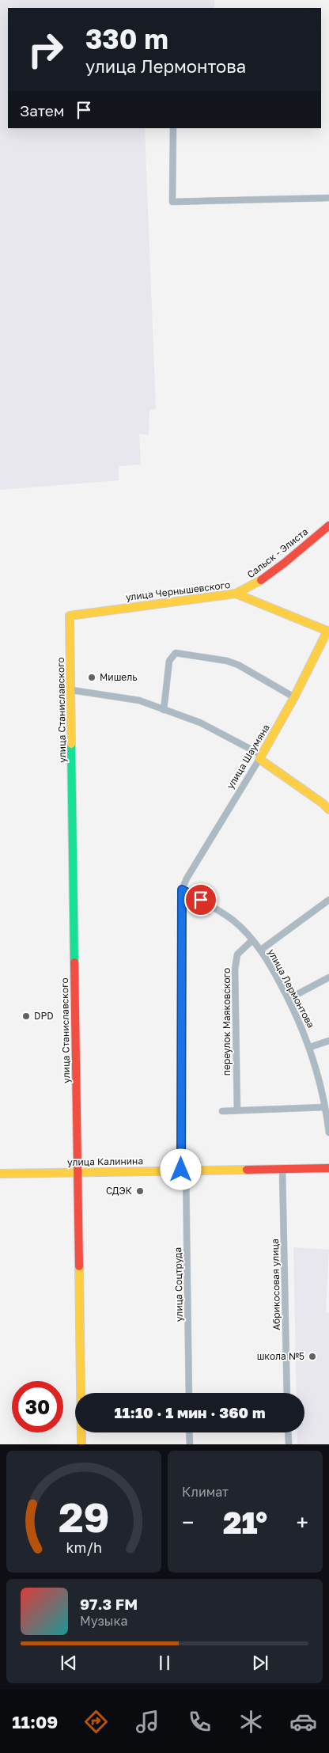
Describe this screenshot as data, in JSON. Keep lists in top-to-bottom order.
{
  "streets": {
    "main road": [
      "Сальск - Элиста",
      "улица Чернышевского",
      "улица Станиславского",
      "улица Шаумяна",
      "улица Калинина"
    ],
    "street": [
      "улица Лермонтова",
      "переулок Маяковского",
      "улица Соцтруда",
      "Абрикосовая улица"
    ]
  },
  "crossings": [
    ["Сальск - Элиста", "улица Чернышевского"],
    ["улица Чернышевского", "улица Станиславского"],
    ["улица Чернышевского", "улица Шаумяна"],
    ["улица Станиславского", "улица Калинина"],
    ["улица Шаумяна", "улица Лермонтова"],
    ["улица Шаумяна", "улица Соцтруда"],
    ["улица Лермонтова", "переулок Маяковского"],
    ["улица Лермонтова", "улица Соцтруда"],
    ["улица Калинина", "улица Соцтруда"],
    ["улица Калинина", "Абрикосовая улица"]
  ],
  "places": [
    "Мишель",
    "DPD",
    "СДЭК",
    "школа №5"
  ],
  "page": {
    "turn": ["330 m", "улица Лермонтова"],
    "then": "Затем",
    "limit": "30",
    "trip": "11:10 · 1 мин · 360 m",
    "tile": "Климат",
    "heat": ["−", "21°", "+"],
    "song": ["97.3 FM", "Музыка"],
    "tabs": "11:09",
    "gauge": ["29", "km/h"]
  }
}
